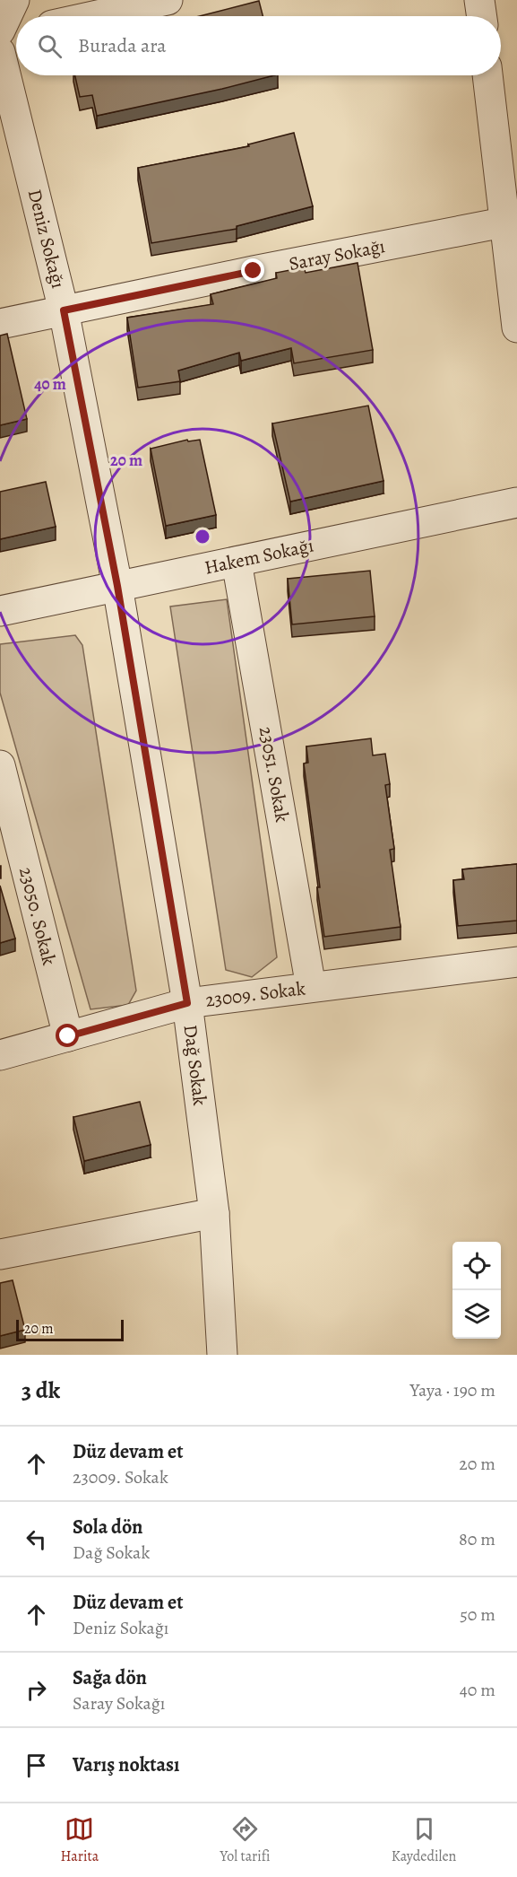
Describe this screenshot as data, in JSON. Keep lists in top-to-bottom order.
{
  "streets": {
    "street": [
      "Deniz Sokağı",
      "Saray Sokağı",
      "Hakem Sokağı",
      "23051. Sokak",
      "23050. Sokak",
      "23009. Sokak",
      "Dağ Sokak"
    ]
  },
  "crossings": [
    ["Deniz Sokağı", "Saray Sokağı"],
    ["Deniz Sokağı", "Hakem Sokağı"],
    ["Deniz Sokağı", "Dağ Sokak"],
    ["Hakem Sokağı", "23051. Sokak"],
    ["Hakem Sokağı", "Dağ Sokak"],
    ["23051. Sokak", "23009. Sokak"],
    ["23050. Sokak", "23009. Sokak"],
    ["23009. Sokak", "Dağ Sokak"]
  ],
  "scale_bar": "20 m",
  "page": {
    "search": "Burada ara",
    "scale": "20 m",
    "heading": ["3 dk", "Yaya · 190 m"],
    "list": [
      ["Düz devam et", "23009. Sokak", "20 m"],
      ["Sola dön", "Dağ Sokak", "80 m"],
      ["Düz devam et", "Deniz Sokağı", "50 m"],
      ["Sağa dön", "Saray Sokağı", "40 m"],
      "Varış noktası"
    ],
    "nav": ["Harita", "Yol tarifi", "Kaydedilen"]
  },
  "rings": ["40 m", "20 m"]
}
